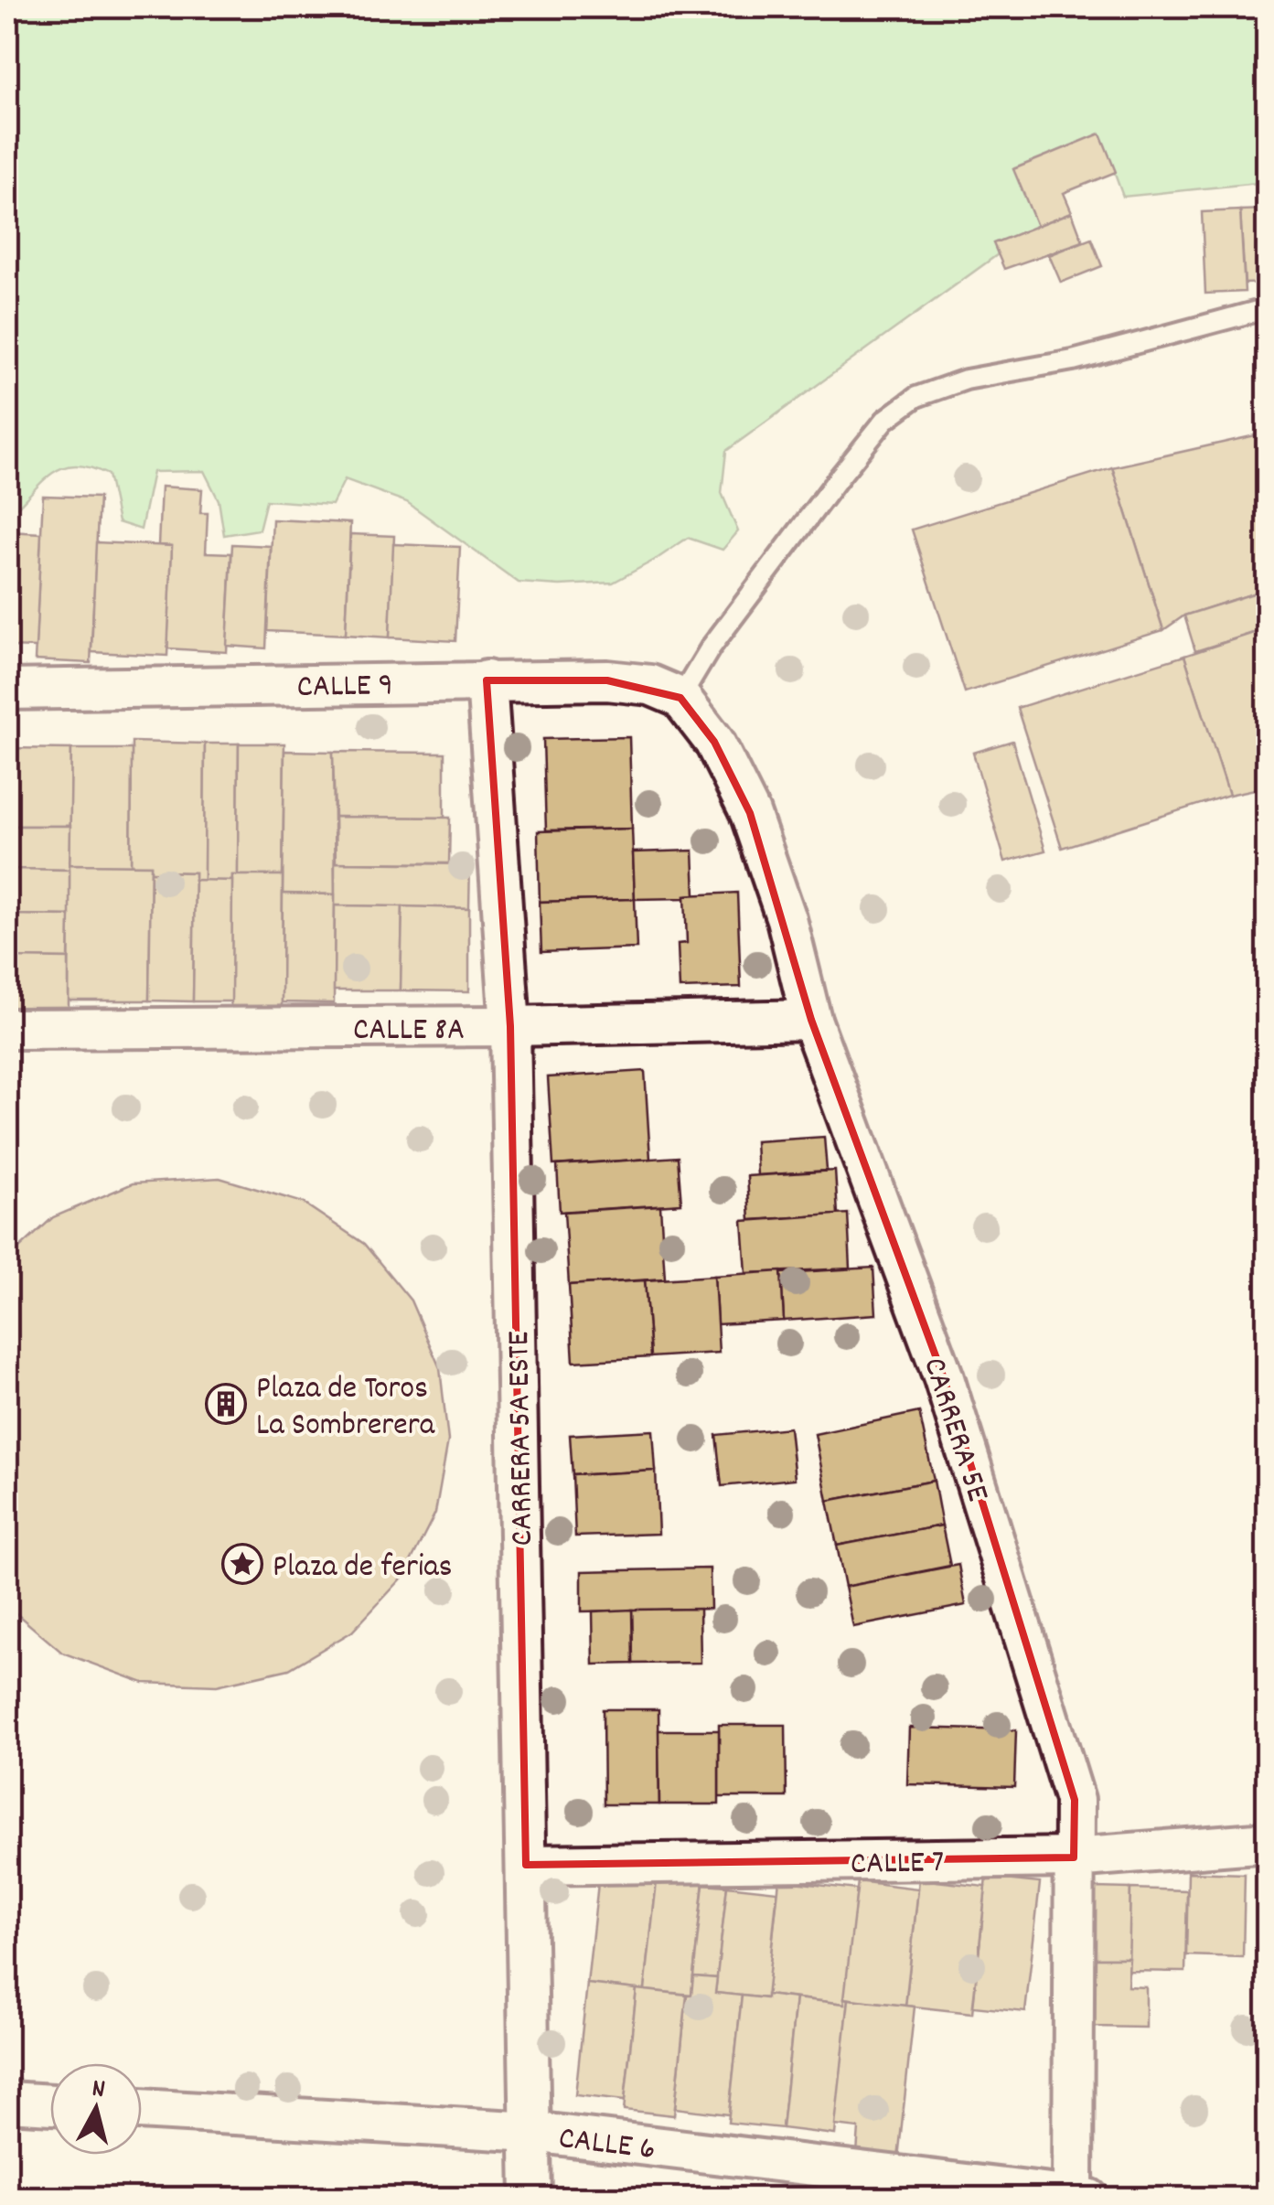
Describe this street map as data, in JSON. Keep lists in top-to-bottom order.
{
  "streets": {
    "street": [
      "CALLE 9",
      "CALLE 8A",
      "CARRERA 5E",
      "CARRERA 5A ESTE",
      "CALLE 7",
      "CALLE 6"
    ]
  },
  "crossings": [
    ["CALLE 9", "CARRERA 5E"],
    ["CALLE 9", "CARRERA 5A ESTE"],
    ["CALLE 8A", "CARRERA 5E"],
    ["CALLE 8A", "CARRERA 5A ESTE"],
    ["CARRERA 5E", "CALLE 7"],
    ["CARRERA 5E", "CALLE 6"],
    ["CARRERA 5A ESTE", "CALLE 7"],
    ["CARRERA 5A ESTE", "CALLE 6"]
  ],
  "places": {
    "building": ["Plaza de Toros La Sombrerera"],
    "place": ["Plaza de ferias"]
  },
  "north": "top"
}
